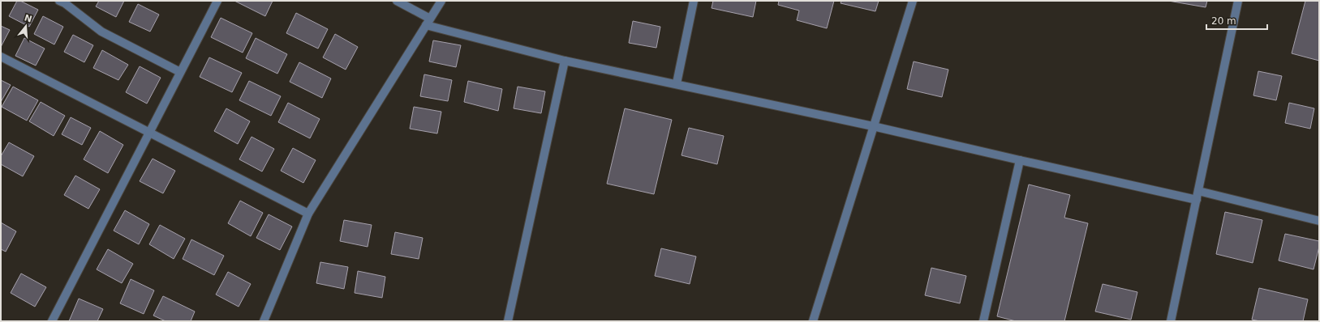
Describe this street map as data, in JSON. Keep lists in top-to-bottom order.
{
  "scale_bar": "20 m",
  "north": "top"
}
